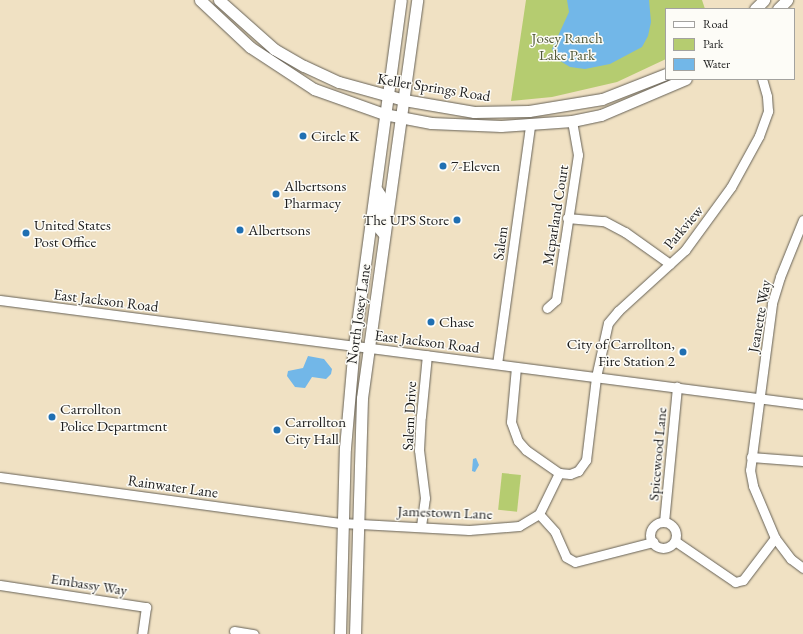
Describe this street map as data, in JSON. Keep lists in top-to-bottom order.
{
  "streets": {
    "main road": ["Keller Springs Road", "North Josey Lane"],
    "street": [
      "Mcparland Court",
      "Parkview",
      "Salem",
      "East Jackson Road",
      "Jeanette Way",
      "Salem Drive",
      "Spicewood Lane",
      "Rainwater Lane",
      "Jamestown Lane",
      "Embassy Way"
    ]
  },
  "crossings": [
    ["Keller Springs Road", "Mcparland Court"],
    ["Keller Springs Road", "Salem"],
    ["Keller Springs Road", "North Josey Lane"],
    ["Parkview", "East Jackson Road"],
    ["Salem", "East Jackson Road"],
    ["East Jackson Road", "North Josey Lane"],
    ["East Jackson Road", "Jeanette Way"],
    ["East Jackson Road", "Salem Drive"],
    ["East Jackson Road", "Spicewood Lane"],
    ["North Josey Lane", "Rainwater Lane"],
    ["North Josey Lane", "Jamestown Lane"],
    ["Salem Drive", "Jamestown Lane"],
    ["Rainwater Lane", "Jamestown Lane"]
  ],
  "parks": ["Josey Ranch Lake Park"],
  "places": [
    "Circle K",
    "7-Eleven",
    "Albertsons Pharmacy",
    "The UPS Store",
    "Albertsons",
    "United States Post Office",
    "Chase",
    "City of Carrollton, Fire Station 2",
    "Carrollton Police Department",
    "Carrollton City Hall"
  ],
  "legend": ["Road", "Park", "Water"]
}
